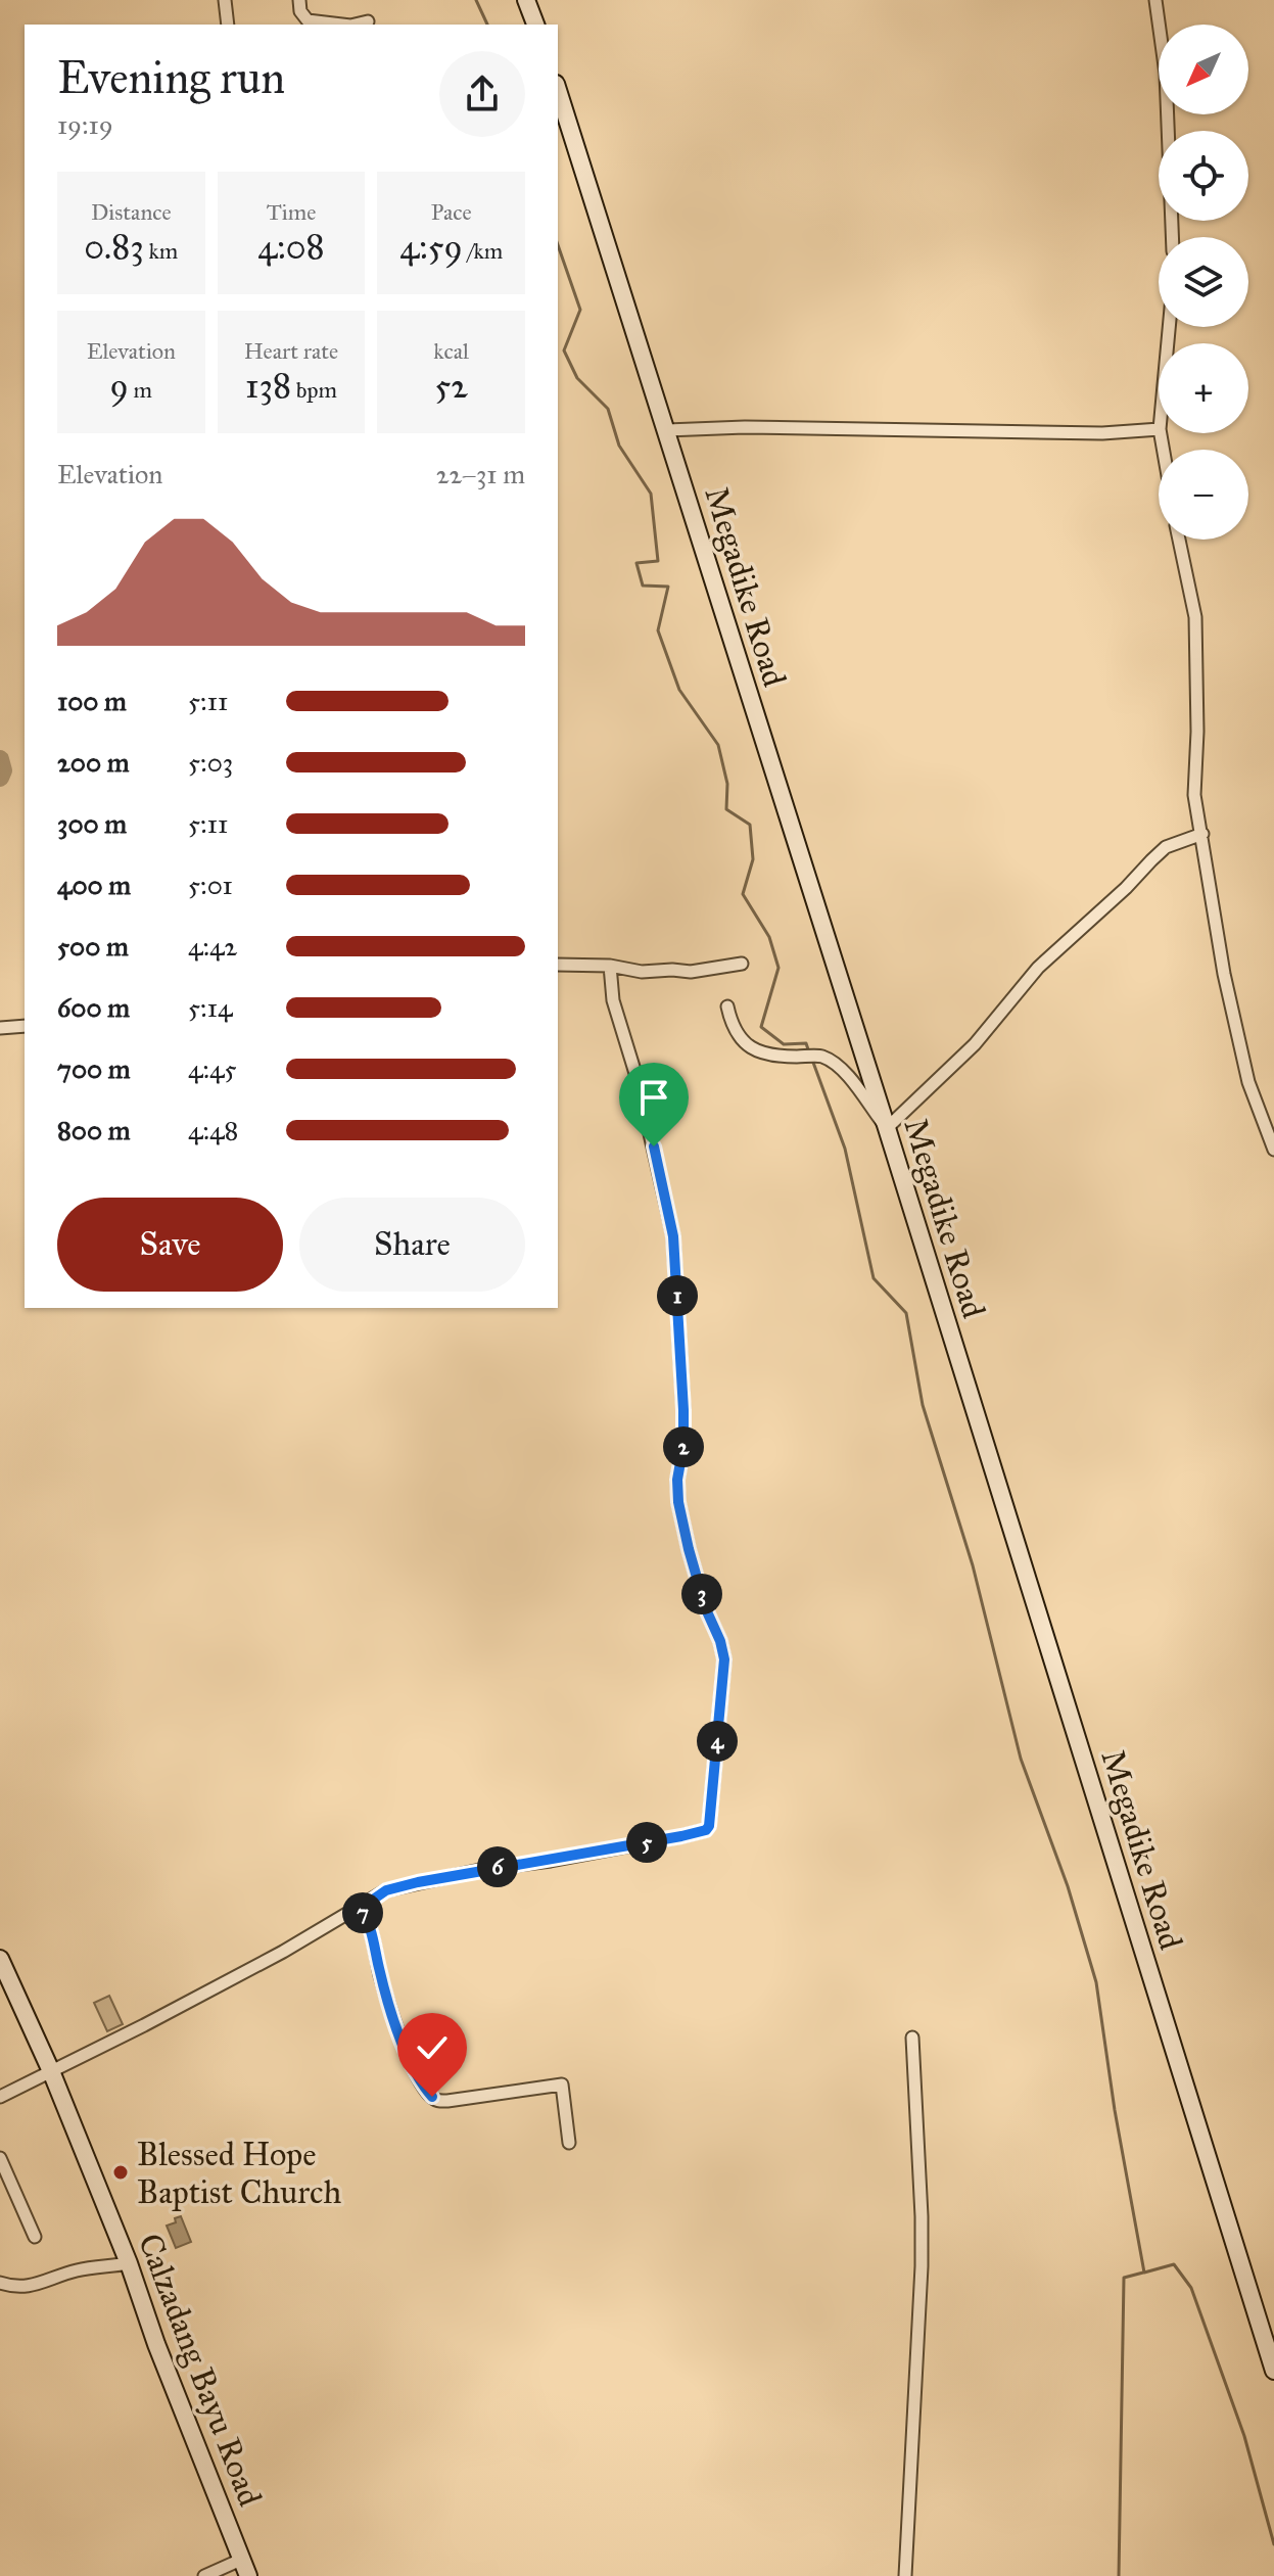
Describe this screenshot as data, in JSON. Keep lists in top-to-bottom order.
{
  "streets": {
    "main road": ["Megadike Road", "Calzadang Bayu Road"]
  },
  "places": ["Blessed Hope Baptist Church"],
  "north": "bottom left",
  "page": {
    "map_buttons": ["+", "−"],
    "heading": ["Evening run", "19:19"],
    "stats": [
      ["Distance", "0.83 km"],
      ["Time", "4:08"],
      ["Pace", "4:59 /km"],
      ["Elevation", "9 m"],
      ["Heart rate", "138 bpm"],
      ["kcal", "52"]
    ],
    "chart": ["Elevation", "22–31 m"],
    "list": [
      {
        "name": "100 m",
        "note": "5:11"
      },
      {
        "name": "200 m",
        "note": "5:03"
      },
      {
        "name": "300 m",
        "note": "5:11"
      },
      {
        "name": "400 m",
        "note": "5:01"
      },
      {
        "name": "500 m",
        "note": "4:42"
      },
      {
        "name": "600 m",
        "note": "5:14"
      },
      {
        "name": "700 m",
        "note": "4:45"
      },
      {
        "name": "800 m",
        "note": "4:48"
      }
    ],
    "buttons": ["Save", "Share"],
    "pins": [
      "1",
      "2",
      "3",
      "4",
      "5",
      "6",
      "7"
    ]
  }
}
